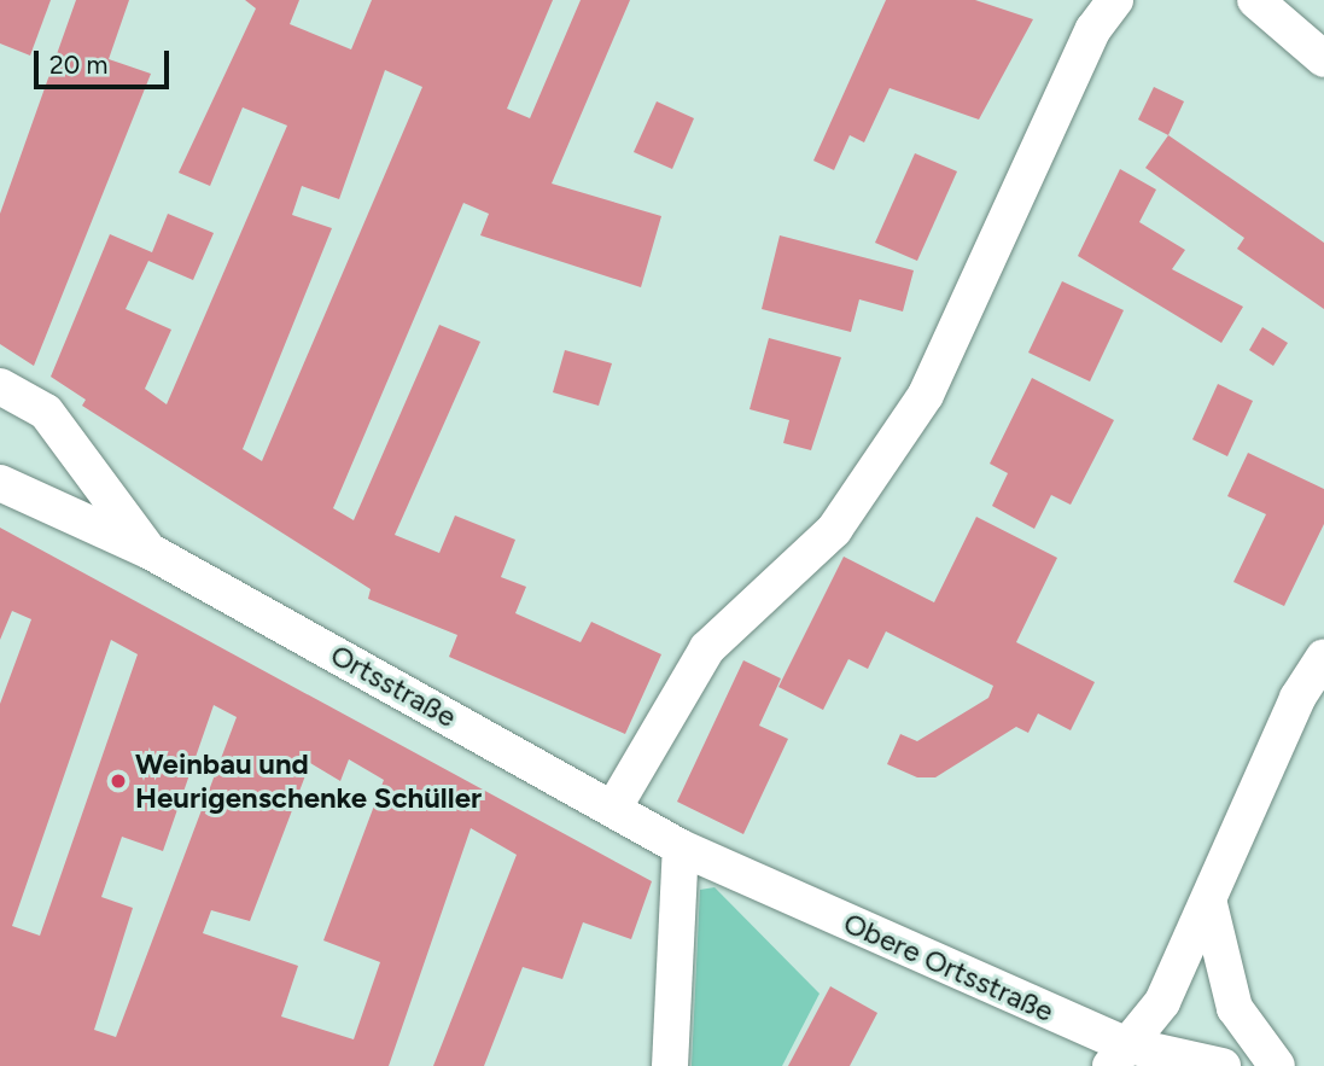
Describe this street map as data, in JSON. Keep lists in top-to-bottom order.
{
  "streets": {
    "street": ["Ortsstraße", "Obere Ortsstraße"]
  },
  "crossings": [
    ["Ortsstraße", "Obere Ortsstraße"]
  ],
  "places": ["Weinbau und Heurigenschenke Schüller"],
  "scale_bar": "20 m"
}
